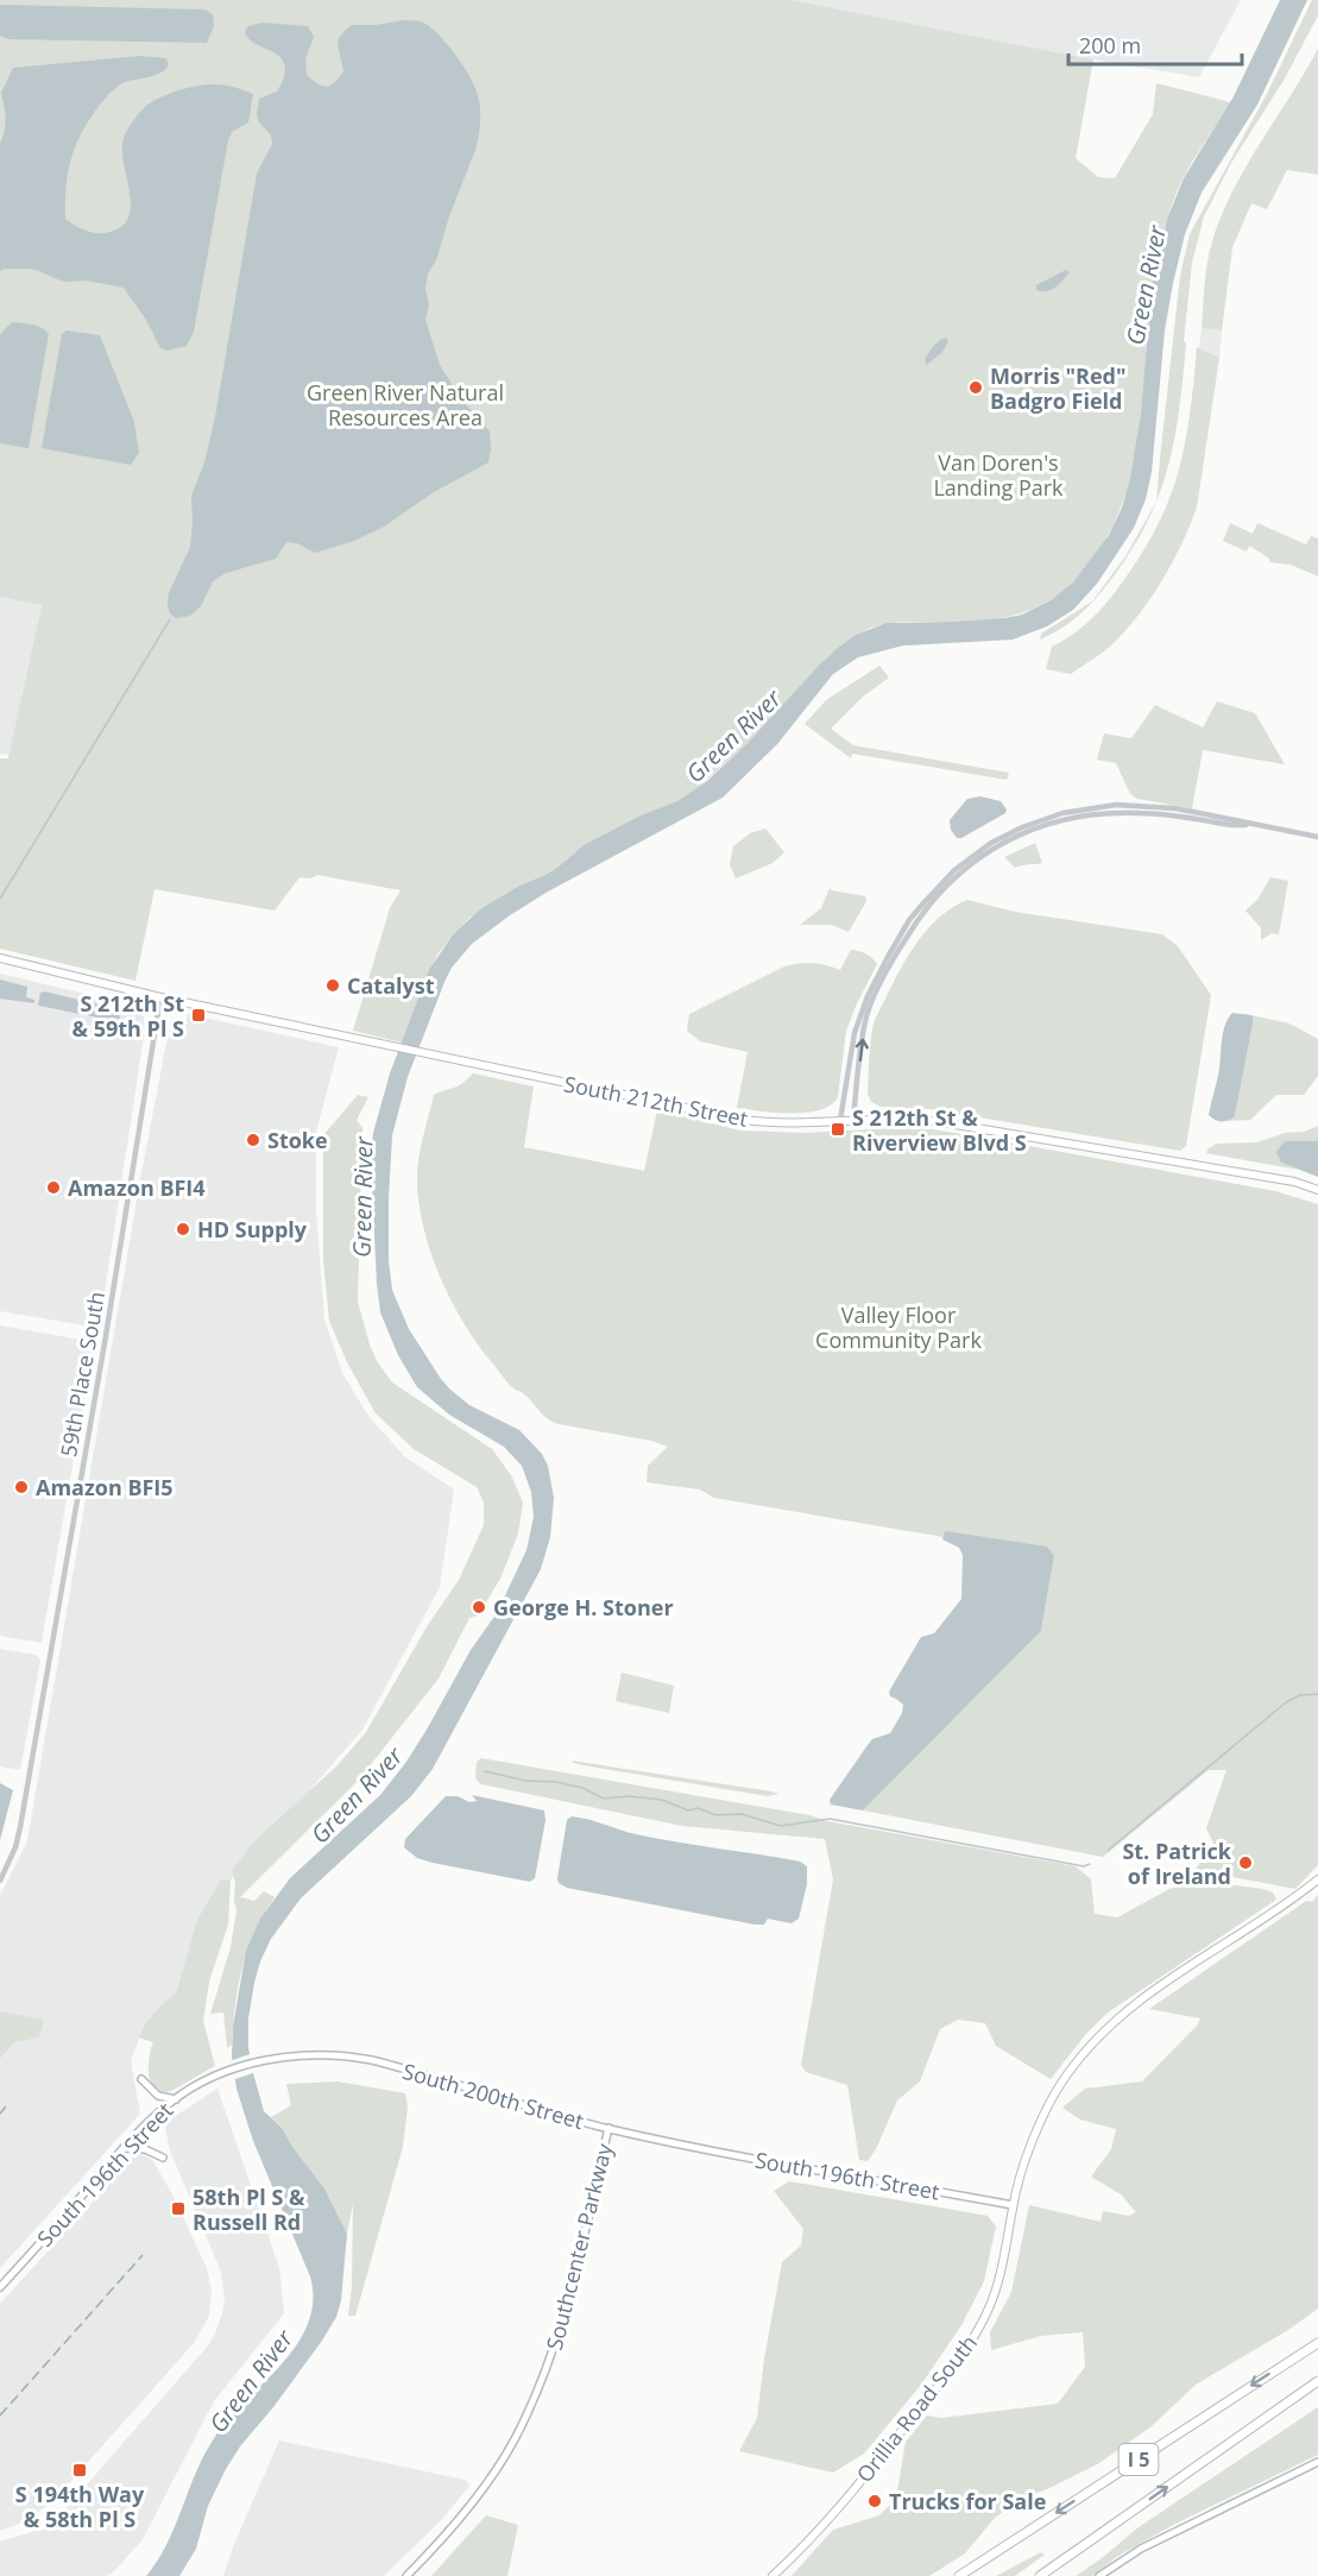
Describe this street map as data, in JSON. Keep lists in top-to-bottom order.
{
  "streets": {
    "highway": ["I 5"],
    "main road": [
      "South 212th Street",
      "South 200th Street",
      "South 196th Street",
      "Southcenter Parkway",
      "Orillia Road South"
    ],
    "street": ["59th Place South"]
  },
  "crossings": [
    ["South 212th Street", "59th Place South"],
    ["South 200th Street", "South 196th Street"],
    ["South 200th Street", "Southcenter Parkway"],
    ["South 196th Street", "Orillia Road South"]
  ],
  "water": ["Green River"],
  "parks": ["Green River Natural Resources Area", "Van Doren's Landing Park", "Valley Floor Community Park"],
  "places": {
    "other": [
      "Morris \"Red\" Badgro Field",
      "Catalyst",
      "Stoke",
      "Amazon BFI4",
      "HD Supply",
      "Amazon BFI5",
      "George H. Stoner",
      "St. Patrick of Ireland",
      "Trucks for Sale"
    ],
    "transit": [
      "S 212th St & 59th Pl S",
      "S 212th St & Riverview Blvd S",
      "58th Pl S & Russell Rd",
      "S 194th Way & 58th Pl S"
    ]
  },
  "scale_bar": "200 m"
}
